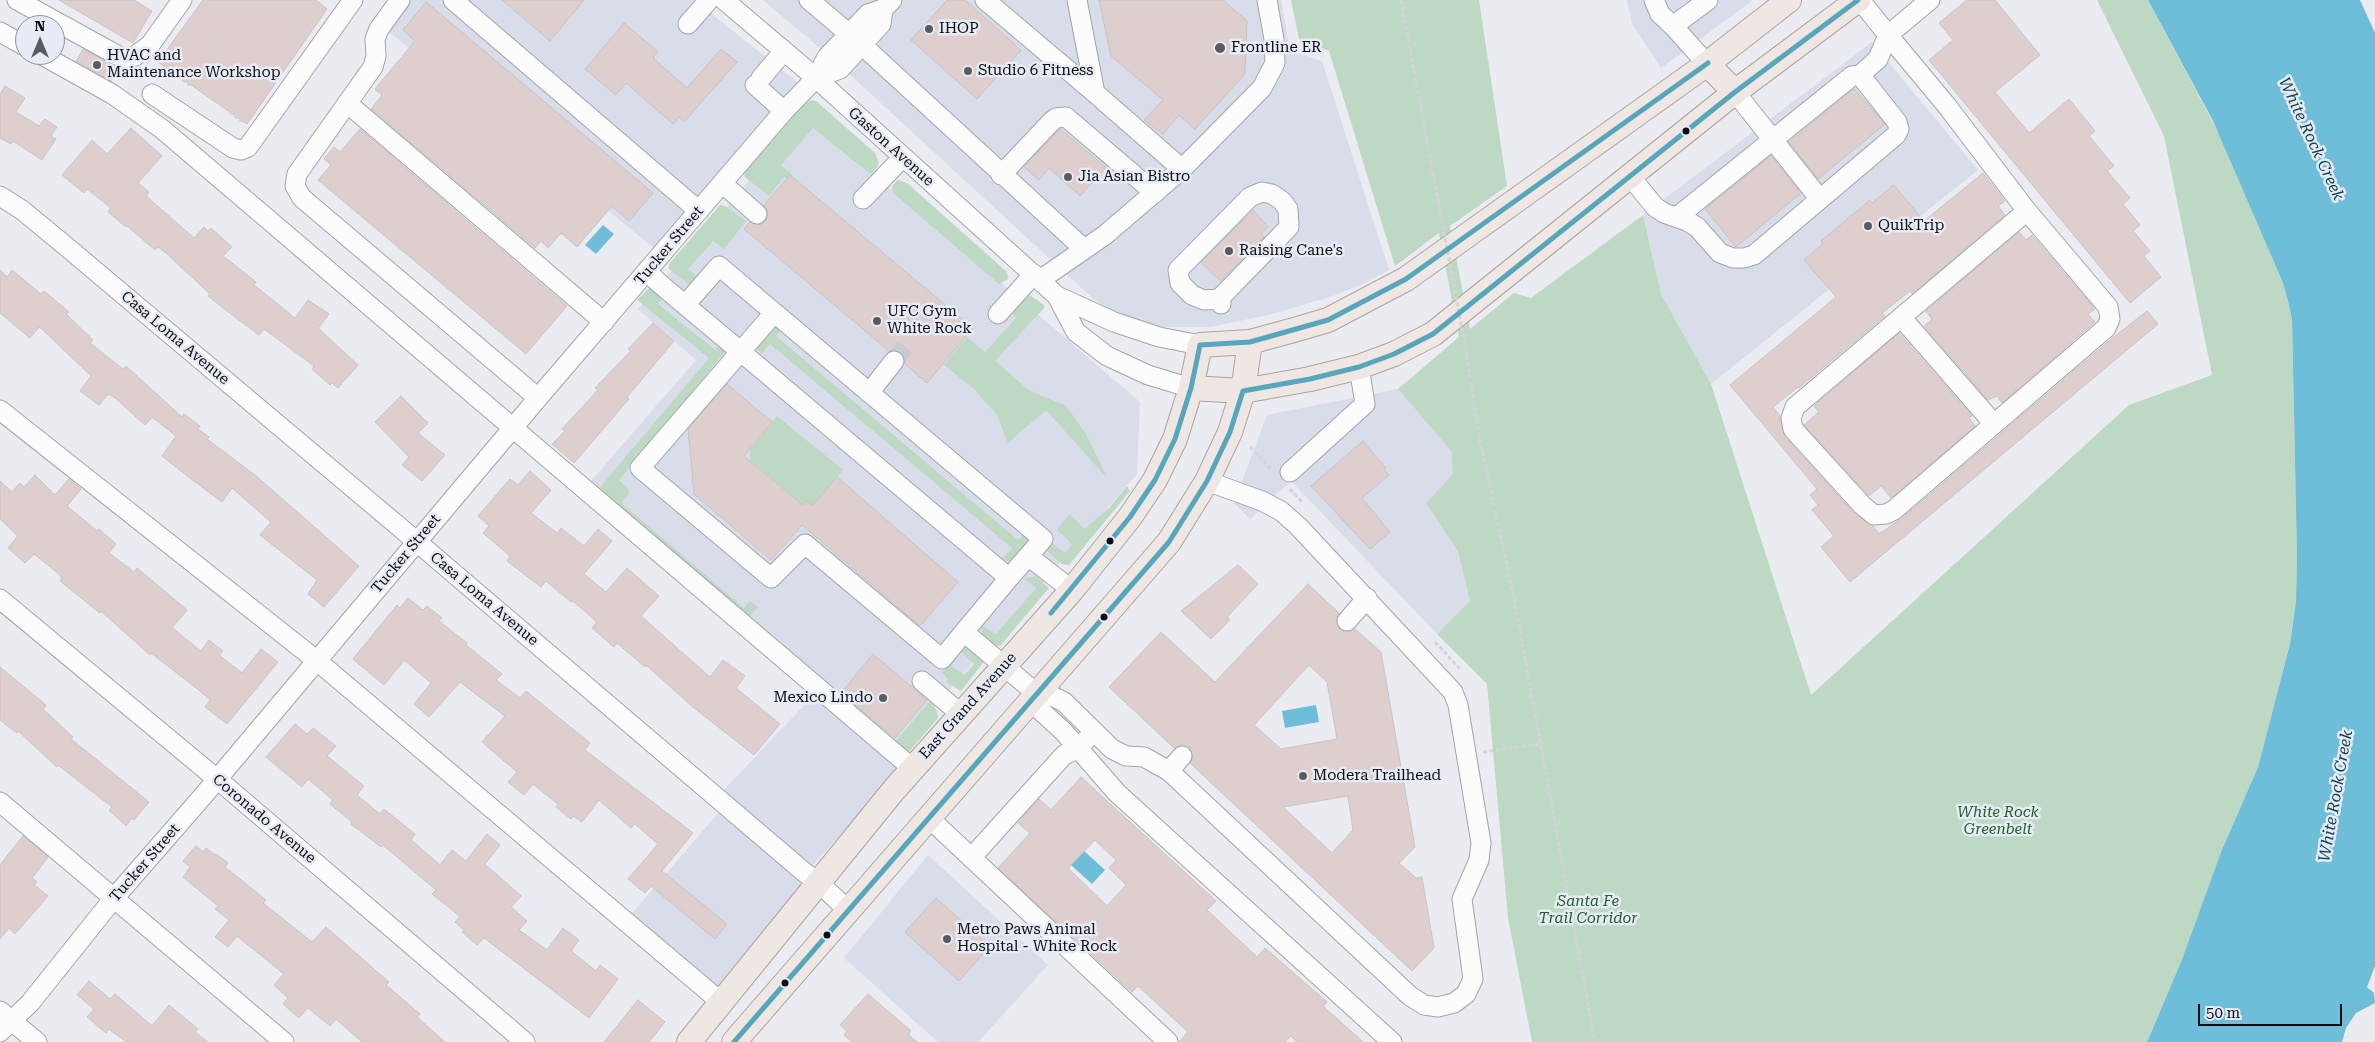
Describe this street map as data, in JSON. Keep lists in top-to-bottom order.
{
  "streets": {
    "main road": ["East Grand Avenue"],
    "street": [
      "Gaston Avenue",
      "Tucker Street",
      "Casa Loma Avenue",
      "Coronado Avenue"
    ]
  },
  "crossings": [
    ["Gaston Avenue", "Tucker Street"],
    ["Gaston Avenue", "East Grand Avenue"],
    ["Tucker Street", "Casa Loma Avenue"],
    ["Tucker Street", "Coronado Avenue"],
    ["Casa Loma Avenue", "East Grand Avenue"]
  ],
  "water": ["White Rock Creek"],
  "parks": ["White Rock Greenbelt", "Santa Fe Trail Corridor"],
  "places": [
    "IHOP",
    "Frontline ER",
    "HVAC and Maintenance Workshop",
    "Studio 6 Fitness",
    "Jia Asian Bistro",
    "QuikTrip",
    "Raising Cane's",
    "UFC Gym White Rock",
    "Mexico Lindo",
    "Modera Trailhead",
    "Metro Paws Animal Hospital - White Rock"
  ],
  "scale_bar": "50 m",
  "north": "top"
}
